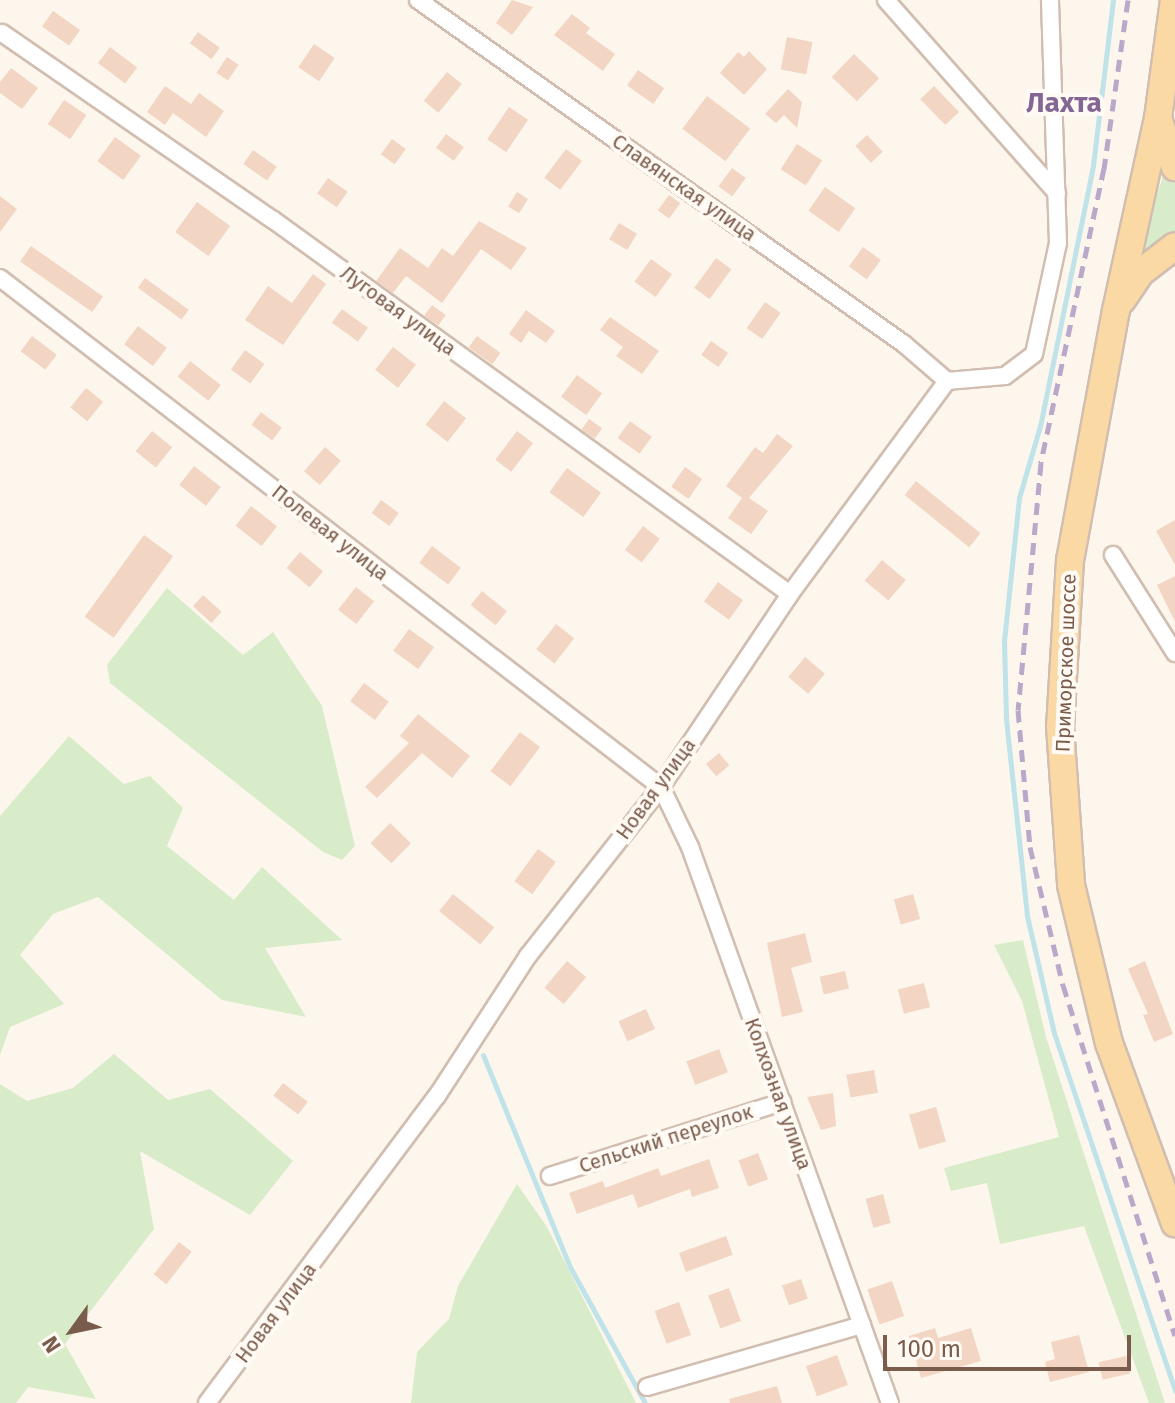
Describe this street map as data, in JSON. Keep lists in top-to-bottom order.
{
  "streets": {
    "main road": ["Приморское шоссе"],
    "street": [
      "Славянская улица",
      "Луговая улица",
      "Полевая улица",
      "Новая улица",
      "Колхозная улица",
      "Сельский переулок"
    ]
  },
  "crossings": [
    ["Славянская улица", "Новая улица"],
    ["Луговая улица", "Новая улица"],
    ["Полевая улица", "Новая улица"],
    ["Полевая улица", "Колхозная улица"],
    ["Новая улица", "Колхозная улица"],
    ["Колхозная улица", "Сельский переулок"]
  ],
  "districts": ["Лахта"],
  "scale_bar": "100 m",
  "north": "bottom left"
}
